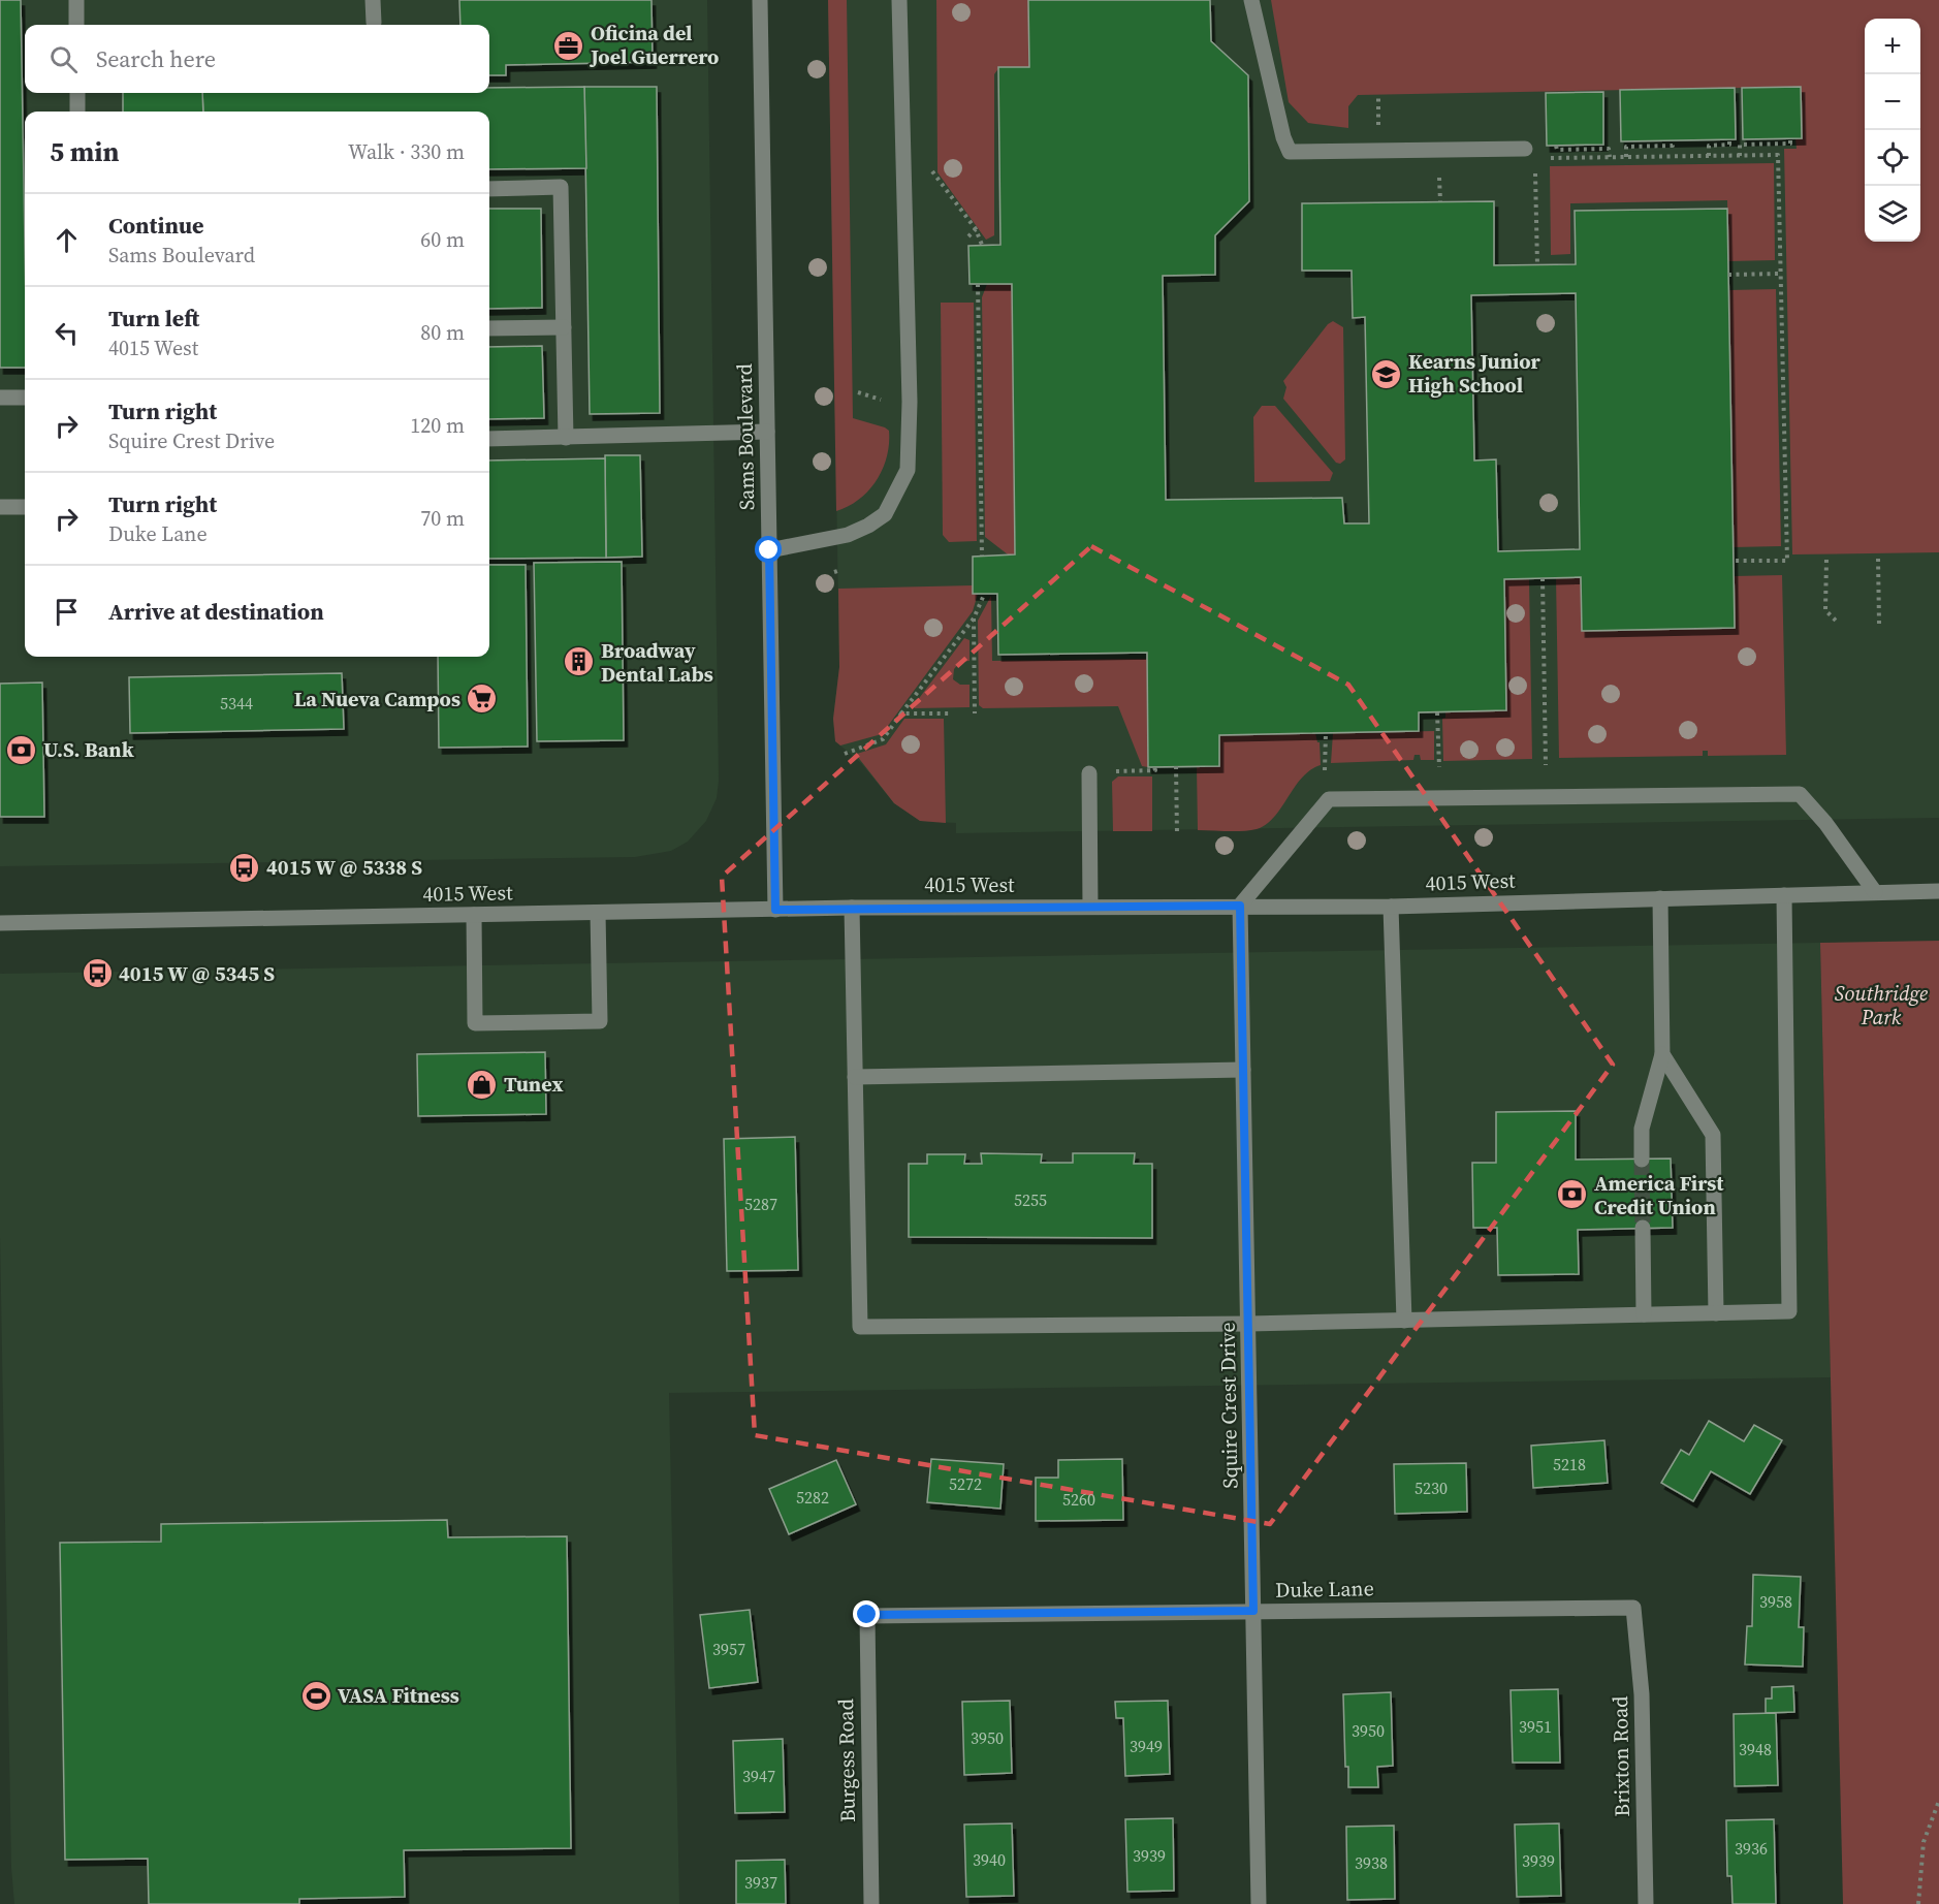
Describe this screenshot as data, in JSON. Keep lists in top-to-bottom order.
{
  "streets": {
    "street": [
      "Sams Boulevard",
      "4015 West",
      "Squire Crest Drive",
      "Duke Lane",
      "Brixton Road",
      "Burgess Road"
    ]
  },
  "crossings": [
    ["Sams Boulevard", "4015 West"],
    ["4015 West", "Squire Crest Drive"],
    ["Squire Crest Drive", "Duke Lane"],
    ["Duke Lane", "Brixton Road"],
    ["Duke Lane", "Burgess Road"]
  ],
  "parks": ["Southridge Park"],
  "places": {
    "office": ["Oficina del Joel Guerrero"],
    "school or university": ["Kearns Junior High School"],
    "building": ["Broadway Dental Labs"],
    "supermarket": ["La Nueva Campos"],
    "bank": ["U.S. Bank", "America First Credit Union"],
    "bus stop": ["4015 W @ 5338 S", "4015 W @ 5345 S"],
    "shop": ["Tunex"],
    "sports": ["VASA Fitness"]
  },
  "house_numbers": [
    "5344",
    "5255",
    "5287",
    "5218",
    "5272",
    "5230",
    "5282",
    "5260",
    "3958",
    "3957",
    "3951",
    "3950",
    "3950",
    "3949",
    "3948",
    "3947",
    "3936",
    "3939",
    "3940",
    "3939",
    "3938",
    "3937"
  ],
  "page": {
    "map_buttons": ["+", "−"],
    "search": "Search here",
    "heading": ["5 min", "Walk · 330 m"],
    "list": [
      ["Continue", "Sams Boulevard", "60 m"],
      ["Turn left", "4015 West", "80 m"],
      ["Turn right", "Squire Crest Drive", "120 m"],
      ["Turn right", "Duke Lane", "70 m"],
      "Arrive at destination"
    ]
  }
}
